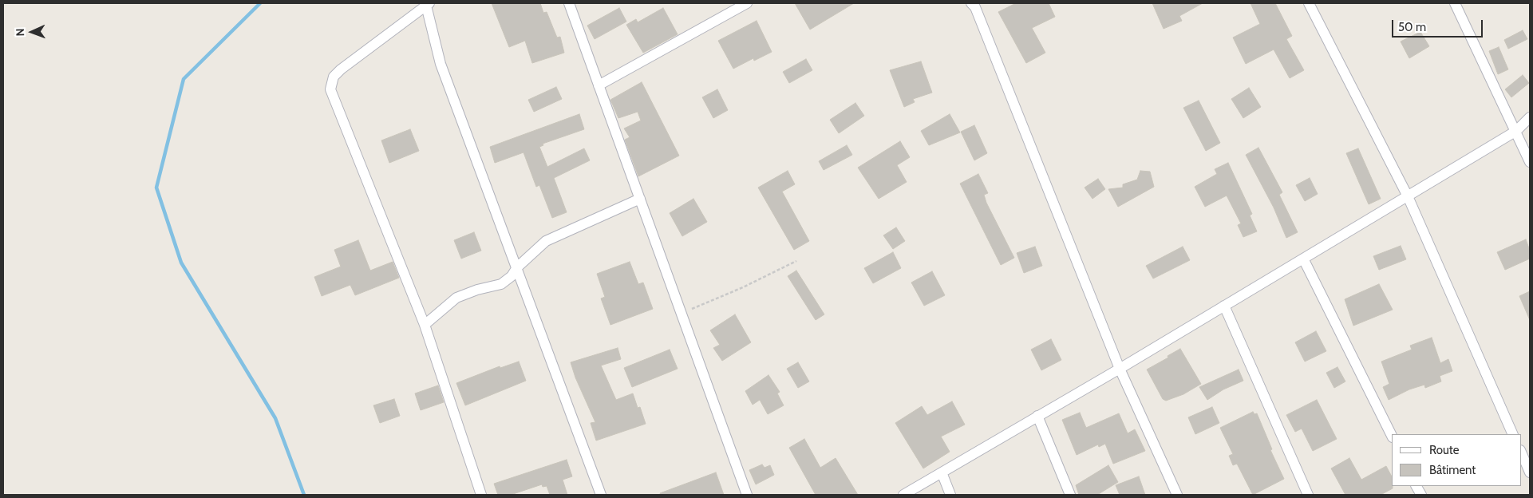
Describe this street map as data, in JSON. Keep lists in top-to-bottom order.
{
  "legend": ["Route", "Bâtiment"],
  "scale_bar": "50 m",
  "north": "left"
}
